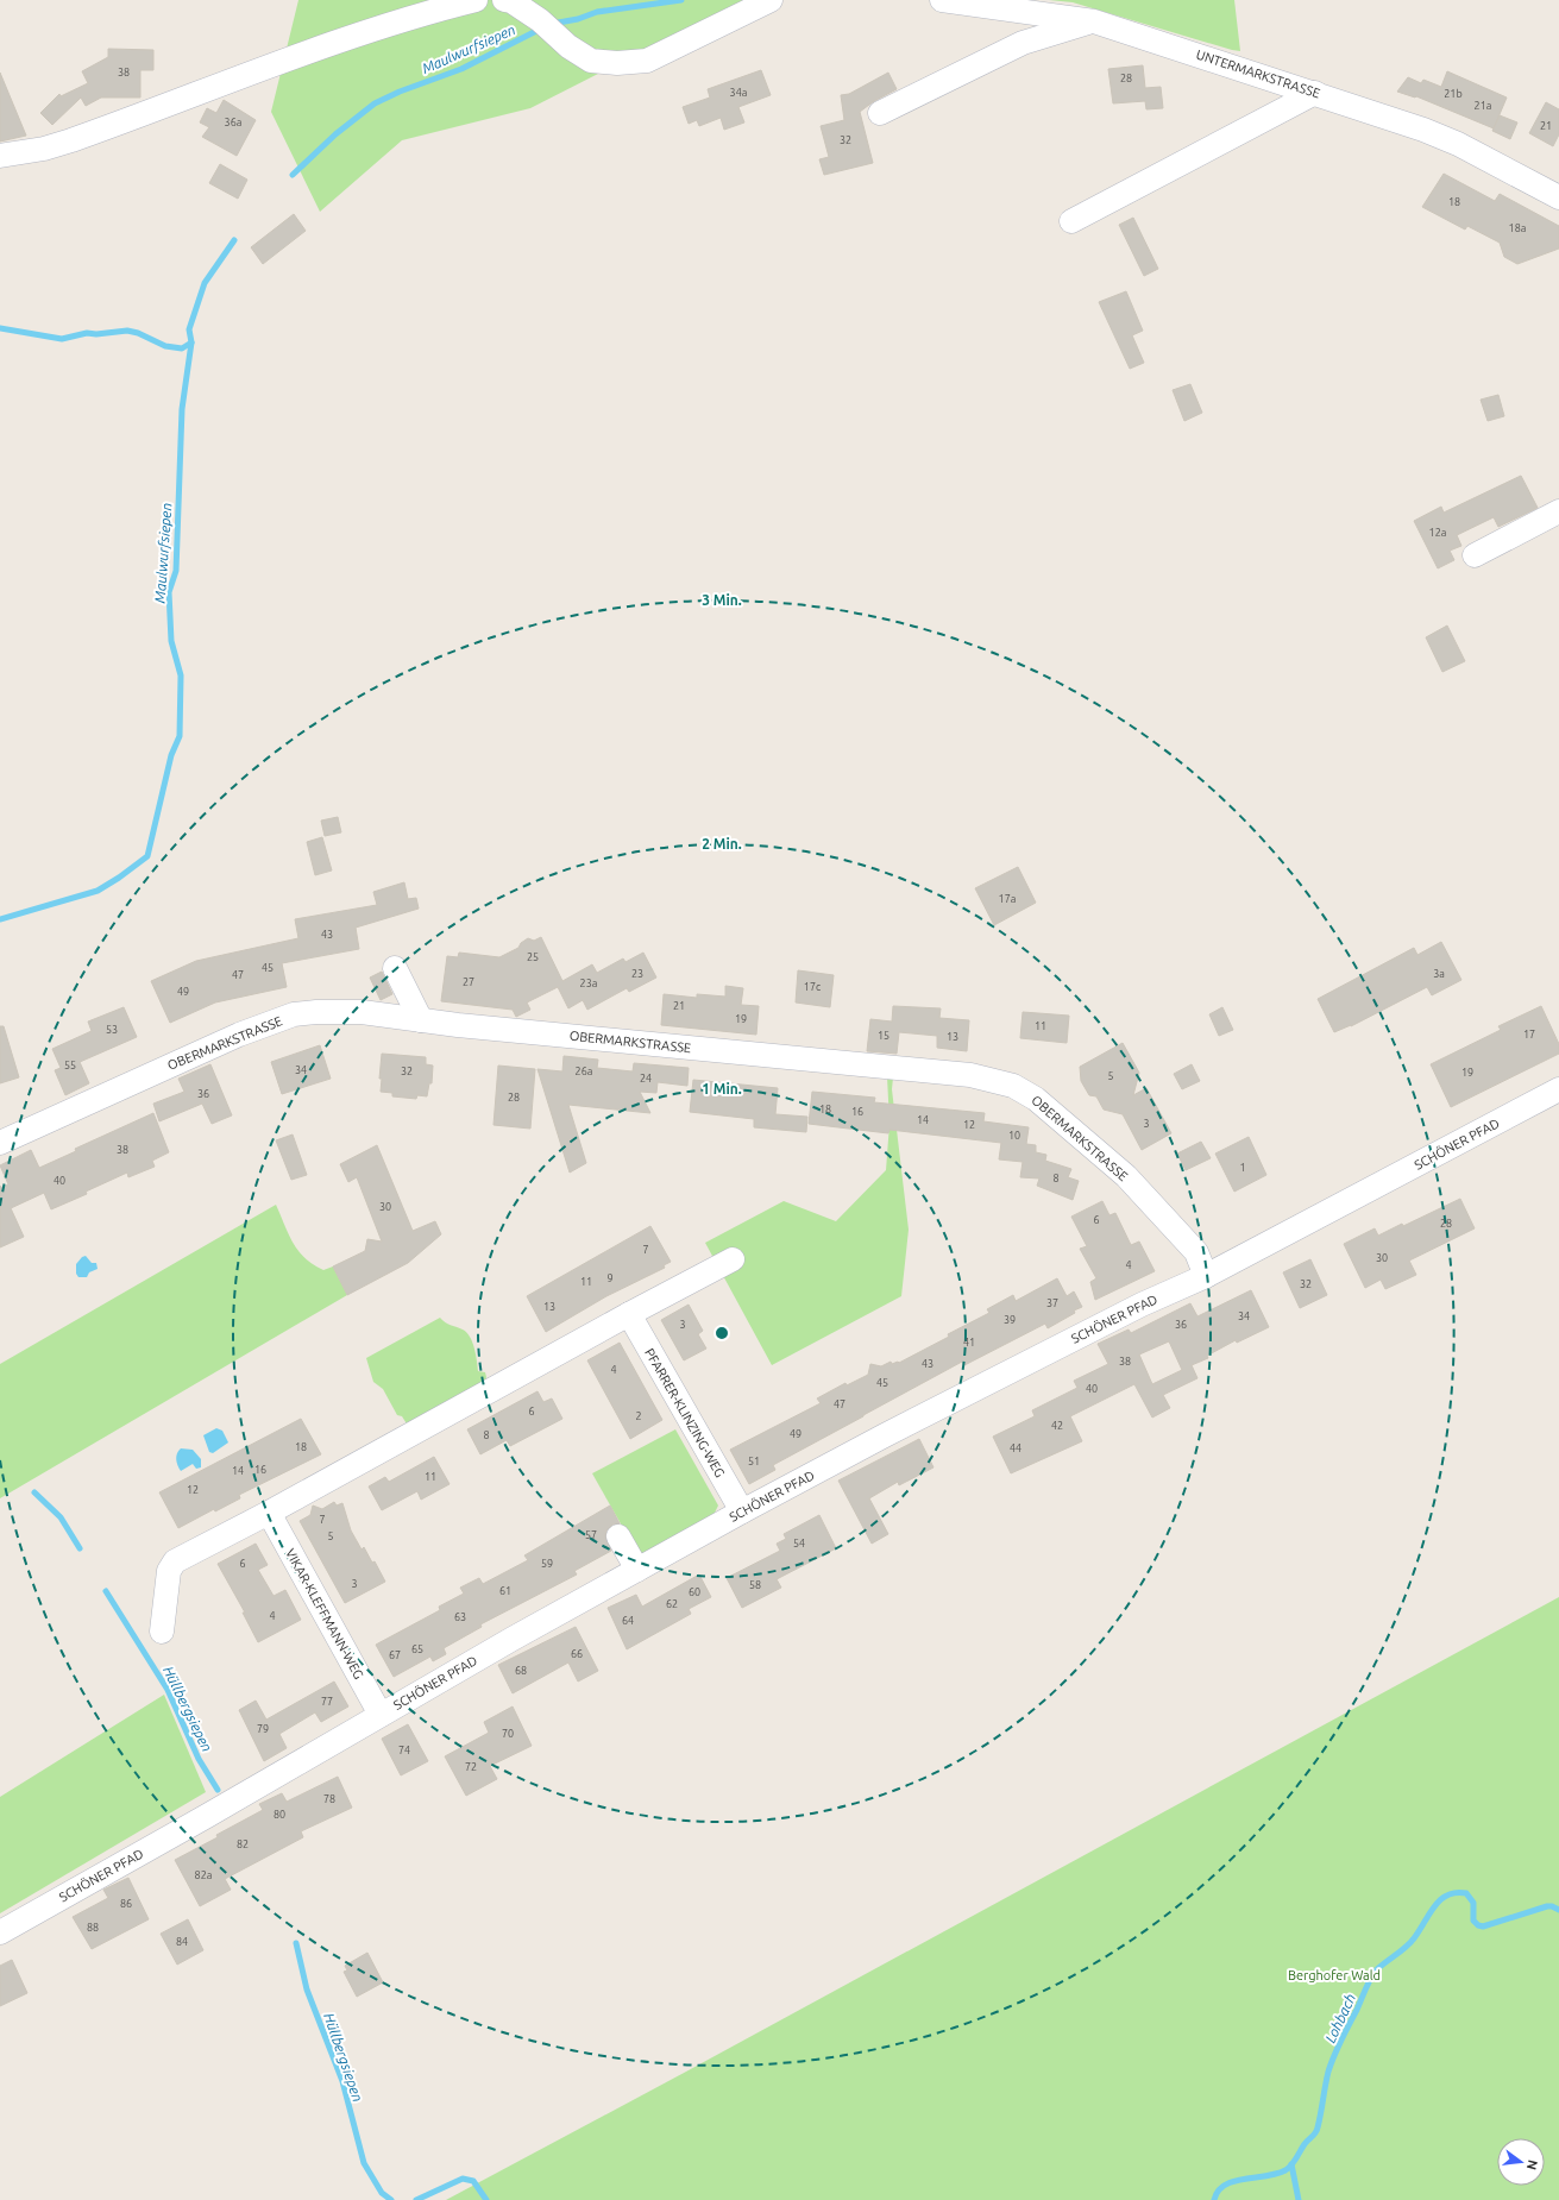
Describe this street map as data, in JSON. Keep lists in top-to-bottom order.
{
  "streets": {
    "street": [
      "UNTERMARKSTRASSE",
      "OBERMARKSTRASSE",
      "SCHÖNER PFAD",
      "PFARRER-KLINZING-WEG",
      "VIKAR-KLEFFMANN-WEG"
    ]
  },
  "crossings": [
    ["OBERMARKSTRASSE", "SCHÖNER PFAD"],
    ["SCHÖNER PFAD", "PFARRER-KLINZING-WEG"],
    ["SCHÖNER PFAD", "VIKAR-KLEFFMANN-WEG"]
  ],
  "water": ["Maulwurfsiepen", "Hüllbergsiepen", "Lohbach"],
  "parks": ["Berghofer Wald"],
  "house_numbers": [
    "38",
    "28",
    "34a",
    "21b",
    "21a",
    "36a",
    "21",
    "32",
    "18",
    "18a",
    "12a",
    "17a",
    "43",
    "25",
    "45",
    "23",
    "3a",
    "47",
    "27",
    "23a",
    "17c",
    "49",
    "21",
    "19",
    "11",
    "53",
    "17",
    "15",
    "13",
    "55",
    "34",
    "32",
    "26a",
    "19",
    "5",
    "24",
    "36",
    "28",
    "18",
    "16",
    "14",
    "3",
    "12",
    "10",
    "38",
    "1",
    "8",
    "40",
    "30",
    "6",
    "28",
    "7",
    "30",
    "4",
    "9",
    "11",
    "32",
    "37",
    "13",
    "34",
    "39",
    "3",
    "36",
    "41",
    "38",
    "43",
    "4",
    "45",
    "40",
    "47",
    "6",
    "2",
    "42",
    "49",
    "8",
    "18",
    "44",
    "51",
    "16",
    "14",
    "11",
    "12",
    "7",
    "57",
    "5",
    "54",
    "6",
    "59",
    "3",
    "58",
    "61",
    "60",
    "62",
    "4",
    "63",
    "64",
    "65",
    "66",
    "67",
    "68",
    "77",
    "79",
    "70",
    "74",
    "72",
    "78",
    "80",
    "82",
    "82a",
    "86",
    "88",
    "84"
  ],
  "north": "right",
  "rings": ["3 Min.", "2 Min.", "1 Min."]
}
